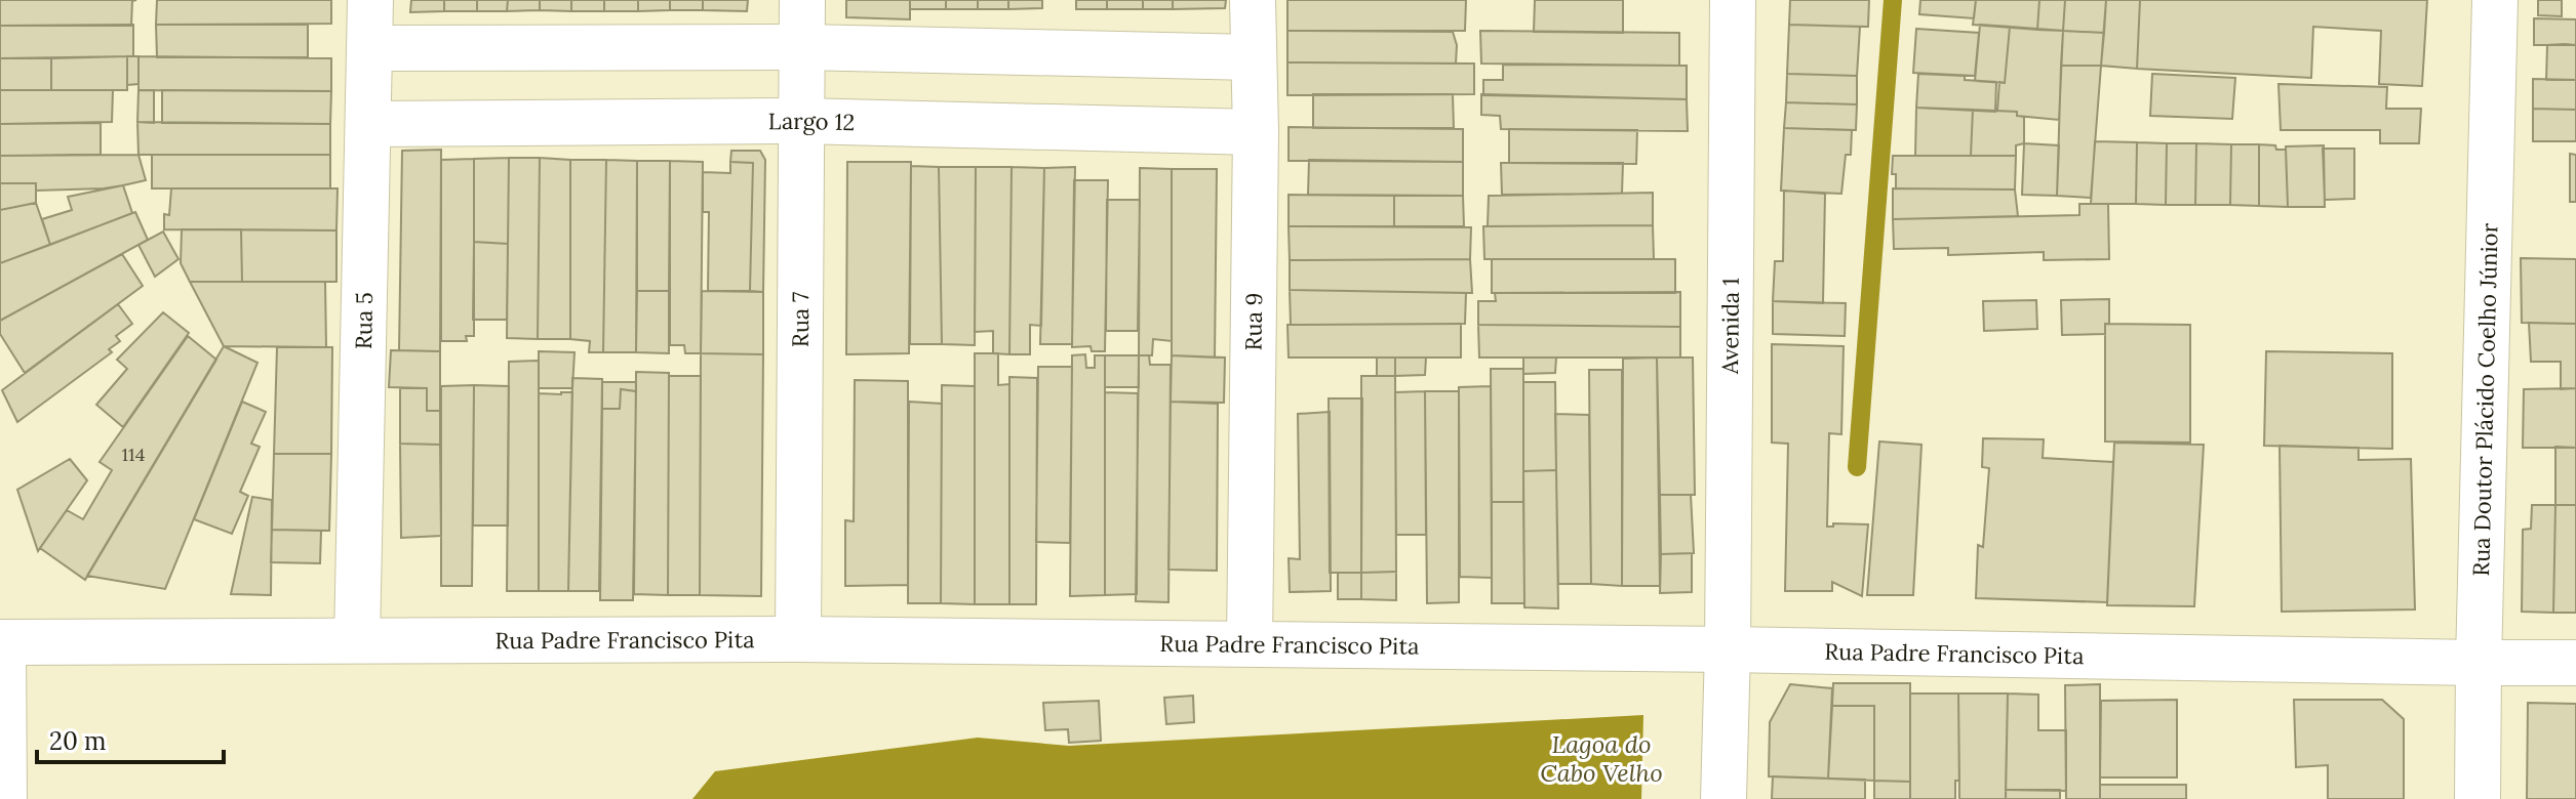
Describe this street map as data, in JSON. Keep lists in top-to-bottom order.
{
  "streets": {
    "street": [
      "Largo 12",
      "Rua 7",
      "Rua 5",
      "Rua 9",
      "Avenida 1",
      "Rua Doutor Plácido Coelho Júnior",
      "Rua Padre Francisco Pita"
    ]
  },
  "crossings": [
    ["Largo 12", "Rua 7"],
    ["Largo 12", "Rua 5"],
    ["Largo 12", "Rua 9"],
    ["Rua 7", "Rua Padre Francisco Pita"],
    ["Rua 5", "Rua Padre Francisco Pita"],
    ["Rua 9", "Rua Padre Francisco Pita"],
    ["Avenida 1", "Rua Padre Francisco Pita"],
    ["Rua Doutor Plácido Coelho Júnior", "Rua Padre Francisco Pita"]
  ],
  "water": ["Lagoa do Cabo Velho"],
  "house_numbers": ["114"],
  "scale_bar": "20 m"
}
